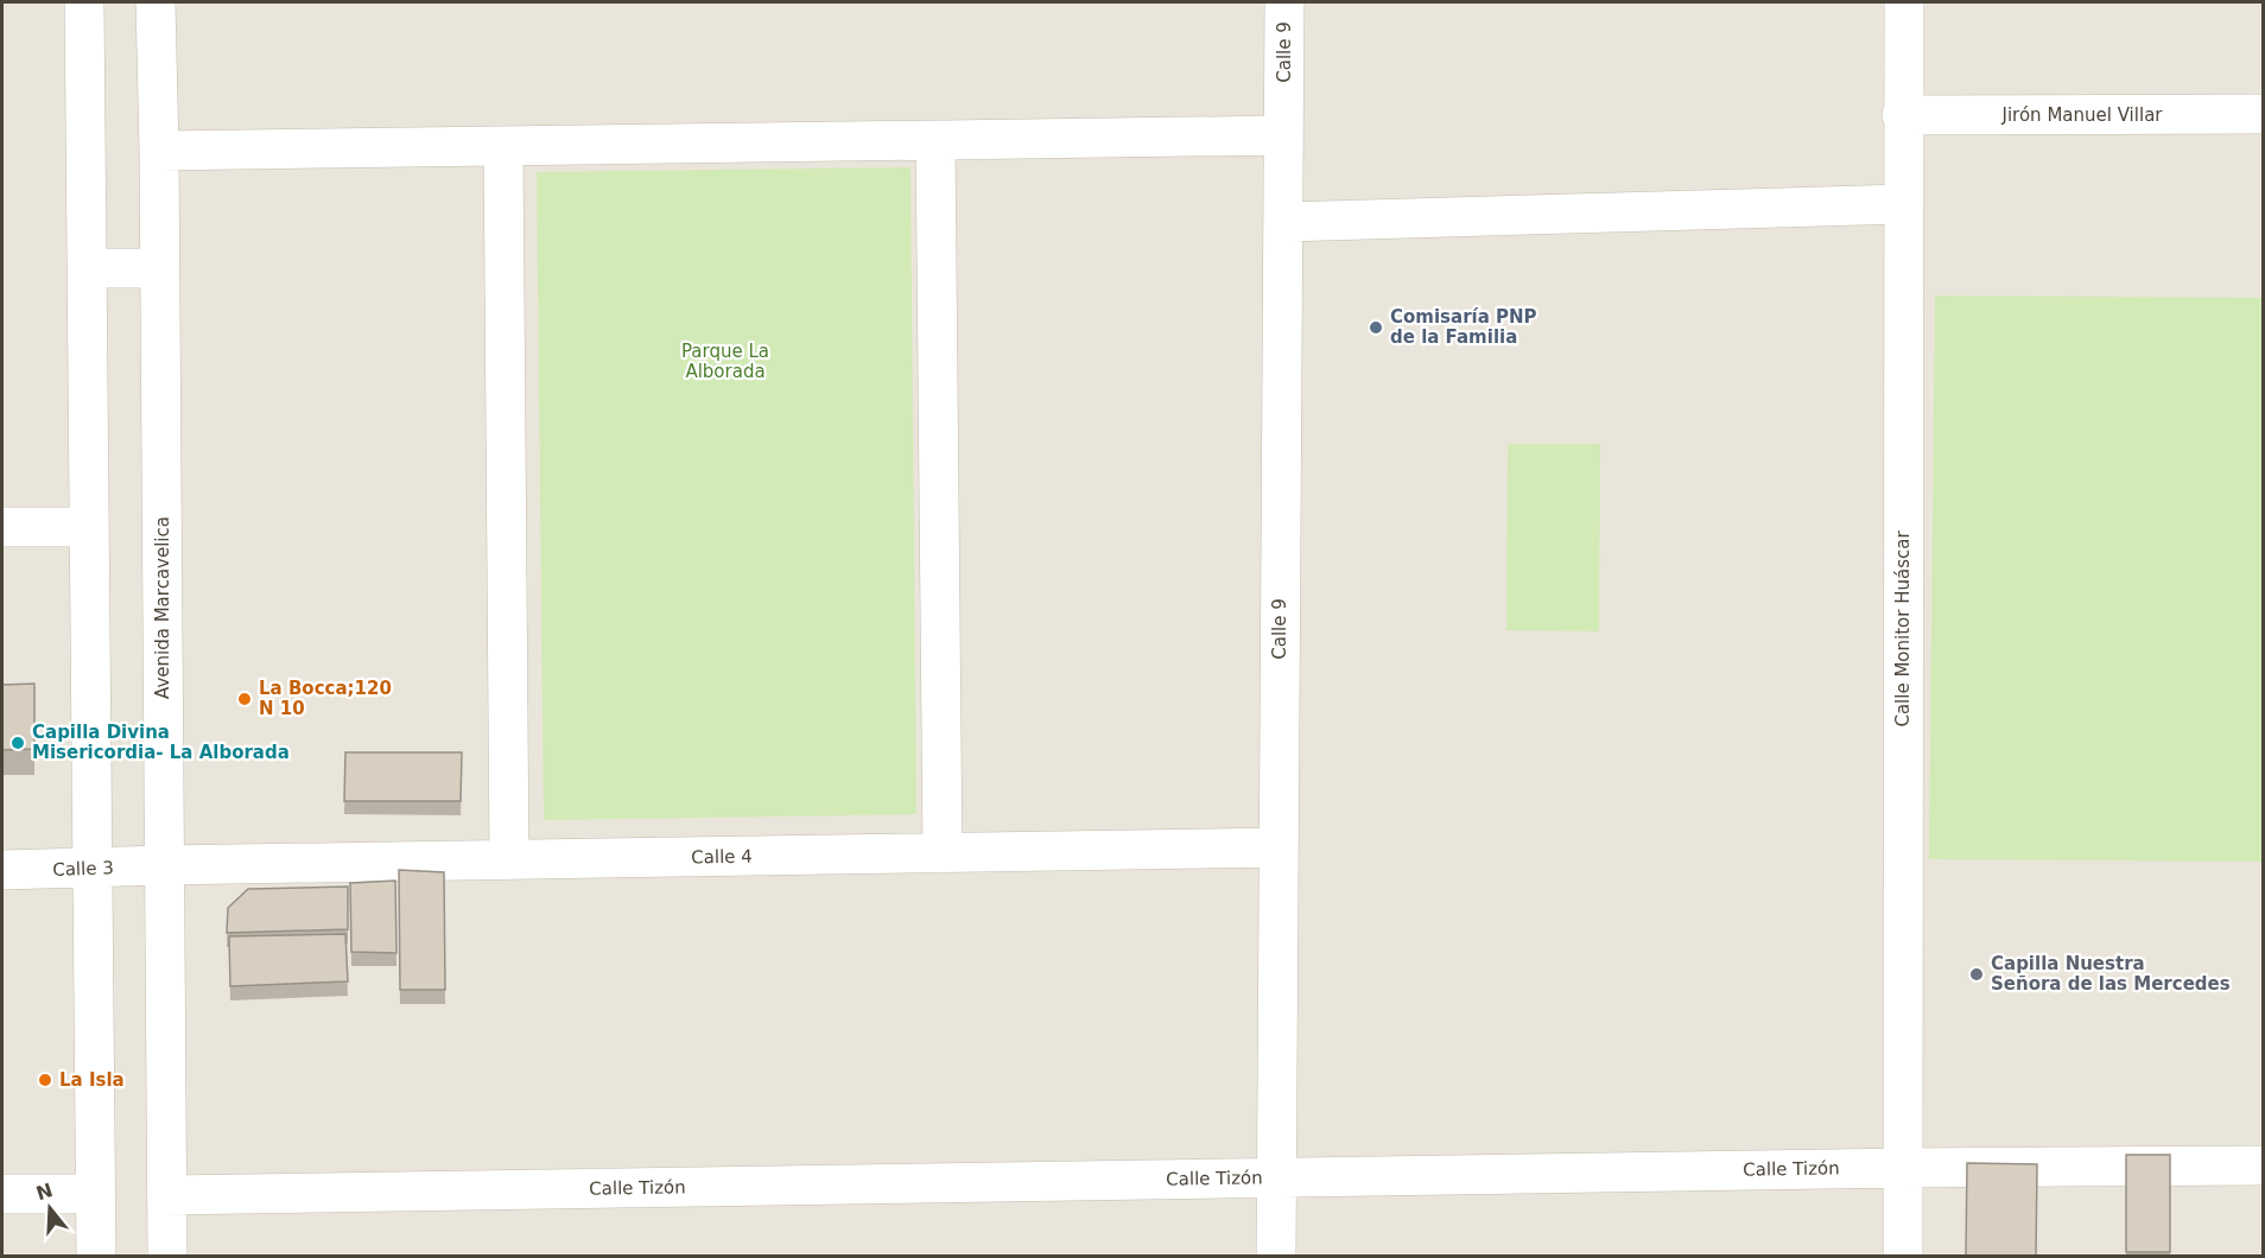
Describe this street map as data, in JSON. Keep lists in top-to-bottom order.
{
  "streets": {
    "street": [
      "Calle 9",
      "Jirón Manuel Villar",
      "Avenida Marcavelica",
      "Calle Monitor Huáscar",
      "Calle 4",
      "Calle 3",
      "Calle Tizón"
    ]
  },
  "crossings": [
    ["Calle 9", "Calle 4"],
    ["Calle 9", "Calle Tizón"],
    ["Jirón Manuel Villar", "Calle Monitor Huáscar"],
    ["Avenida Marcavelica", "Calle 4"],
    ["Avenida Marcavelica", "Calle 3"],
    ["Avenida Marcavelica", "Calle Tizón"],
    ["Calle Monitor Huáscar", "Calle Tizón"],
    ["Calle 4", "Calle 3"]
  ],
  "parks": ["Parque La Alborada"],
  "places": [
    "Comisaría PNP de la Familia",
    "La Bocca;120 N 10",
    "Capilla Divina Misericordia- La Alborada",
    "Capilla Nuestra Señora de las Mercedes",
    "La Isla"
  ],
  "north": "top"
}
